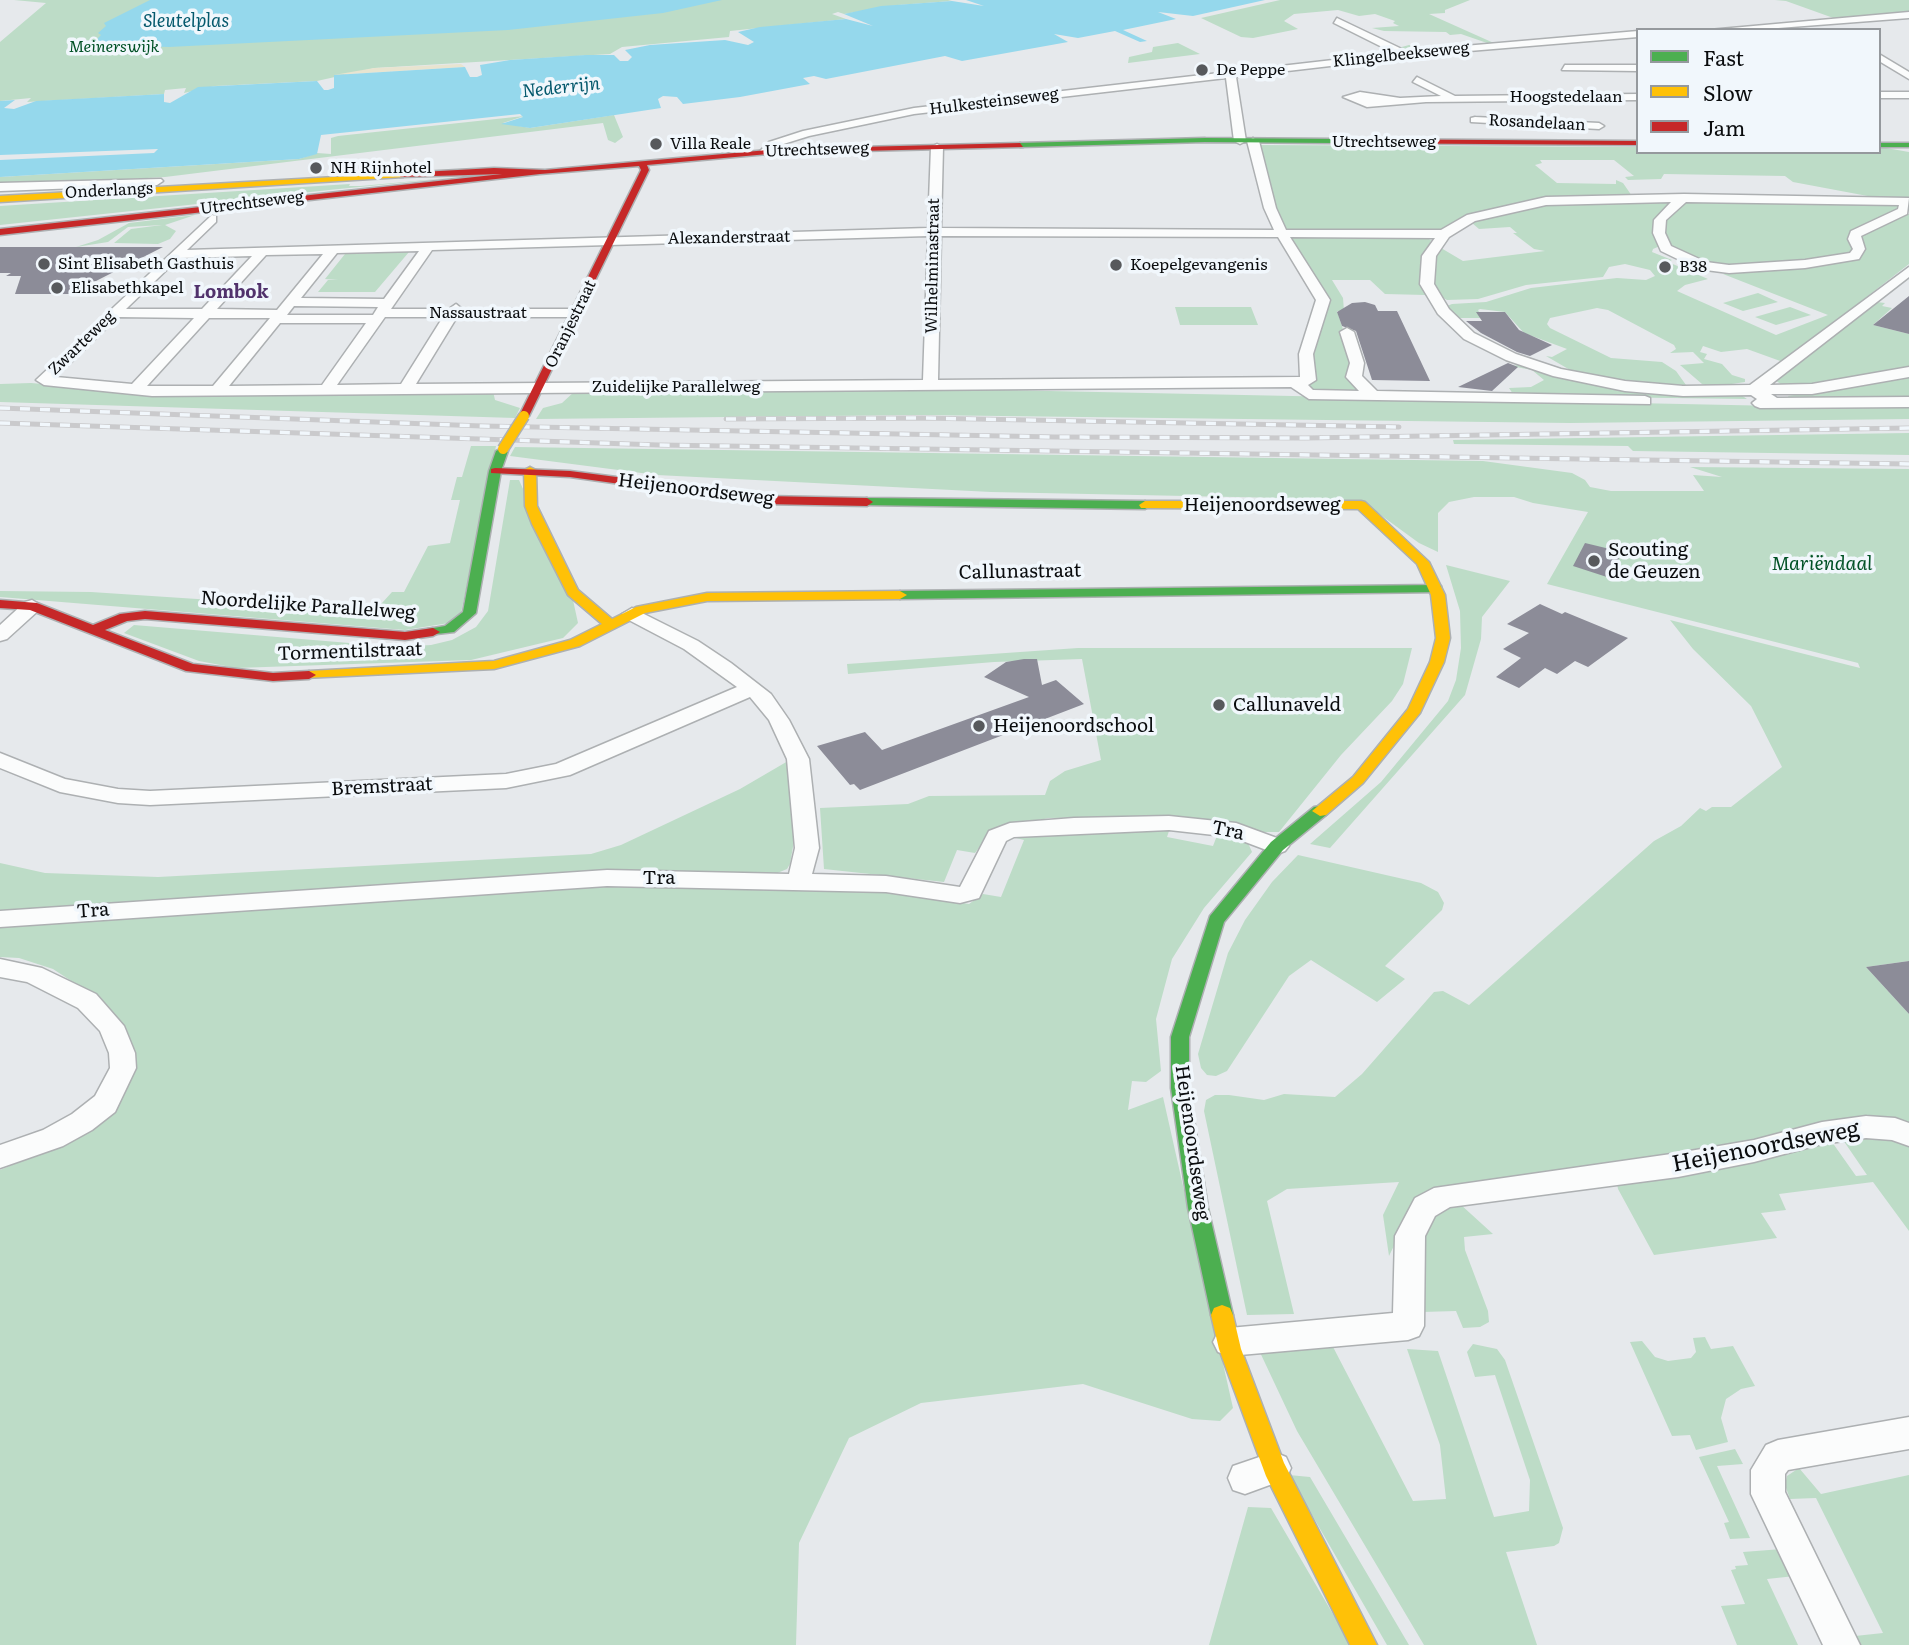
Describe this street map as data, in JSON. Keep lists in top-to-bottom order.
{
  "streets": {
    "street": [
      "Klingelbeekseweg",
      "Hoogstedelaan",
      "Hulkesteinseweg",
      "Rosandelaan",
      "Utrechtseweg",
      "Onderlangs",
      "Alexanderstraat",
      "Wilhelminastraat",
      "Nassaustraat",
      "Oranjestraat",
      "Zwarteweg",
      "Zuidelijke Parallelweg",
      "Heijenoordseweg",
      "Callunastraat",
      "Noordelijke Parallelweg",
      "Tormentilstraat",
      "Bremstraat",
      "Tra"
    ]
  },
  "crossings": [
    ["Klingelbeekseweg", "Hulkesteinseweg"],
    ["Hoogstedelaan", "Rosandelaan"],
    ["Hulkesteinseweg", "Utrechtseweg"],
    ["Rosandelaan", "Utrechtseweg"],
    ["Utrechtseweg", "Onderlangs"],
    ["Utrechtseweg", "Wilhelminastraat"],
    ["Utrechtseweg", "Oranjestraat"],
    ["Onderlangs", "Oranjestraat"],
    ["Alexanderstraat", "Wilhelminastraat"],
    ["Alexanderstraat", "Oranjestraat"],
    ["Alexanderstraat", "Zwarteweg"],
    ["Wilhelminastraat", "Zuidelijke Parallelweg"],
    ["Nassaustraat", "Oranjestraat"],
    ["Nassaustraat", "Zwarteweg"],
    ["Oranjestraat", "Zuidelijke Parallelweg"],
    ["Oranjestraat", "Heijenoordseweg"],
    ["Oranjestraat", "Noordelijke Parallelweg"],
    ["Zwarteweg", "Zuidelijke Parallelweg"],
    ["Heijenoordseweg", "Callunastraat"],
    ["Heijenoordseweg", "Noordelijke Parallelweg"],
    ["Heijenoordseweg", "Tra"],
    ["Callunastraat", "Tormentilstraat"],
    ["Noordelijke Parallelweg", "Tormentilstraat"]
  ],
  "districts": ["Lombok"],
  "water": ["Sleutelplas", "Nederrijn"],
  "parks": ["Meinerswijk", "Mariëndaal"],
  "places": [
    "De Peppe",
    "Villa Reale",
    "NH Rijnhotel",
    "Sint Elisabeth Gasthuis",
    "Koepelgevangenis",
    "B38",
    "Elisabethkapel",
    "Scouting de Geuzen",
    "Callunaveld",
    "Heijenoordschool"
  ],
  "legend": ["Fast", "Slow", "Jam"]
}
